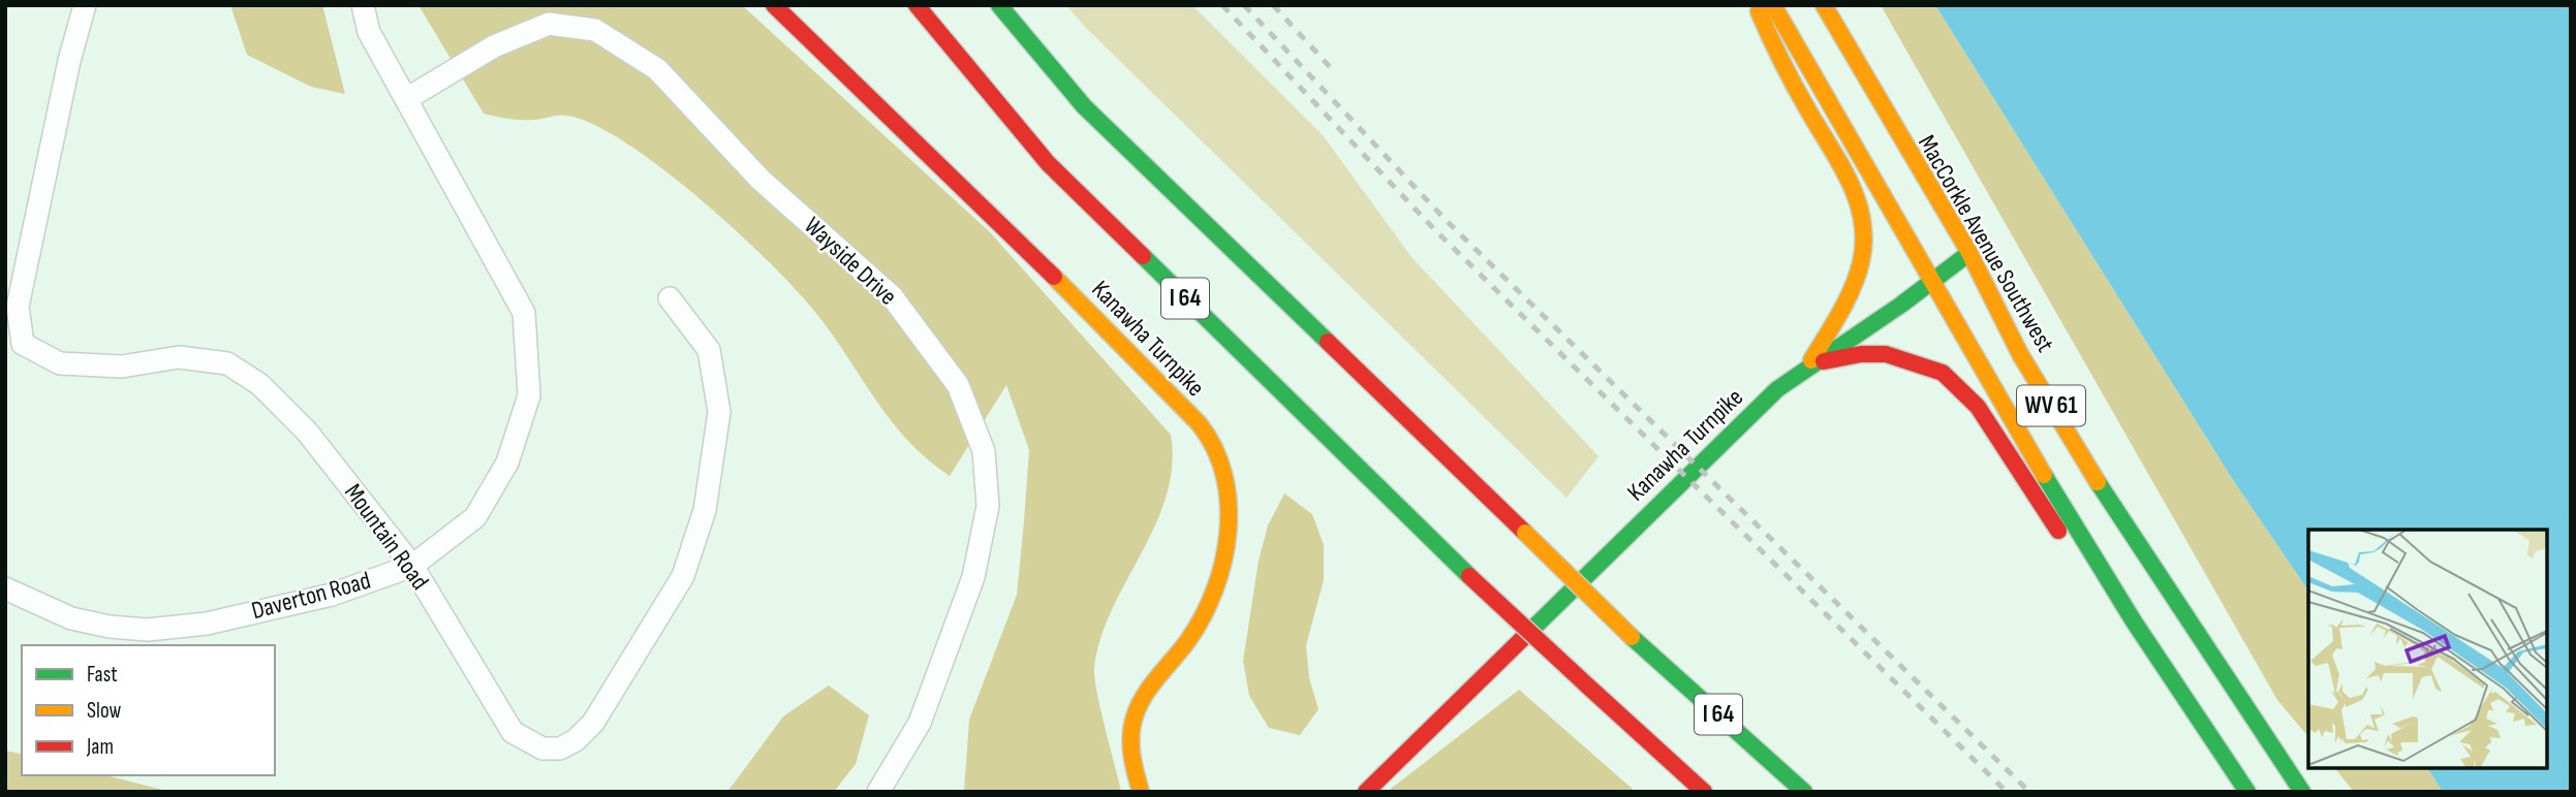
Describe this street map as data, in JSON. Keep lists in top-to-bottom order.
{
  "streets": {
    "main road": [
      "MacCorkle Avenue Southwest",
      "I 64",
      "Kanawha Turnpike",
      "WV 61"
    ],
    "street": ["Wayside Drive", "Mountain Road", "Daverton Road"]
  },
  "crossings": [
    ["MacCorkle Avenue Southwest", "Kanawha Turnpike"],
    ["Wayside Drive", "Daverton Road"],
    ["Kanawha Turnpike", "WV 61"],
    ["Mountain Road", "Daverton Road"]
  ],
  "legend": ["Fast", "Slow", "Jam"]
}
